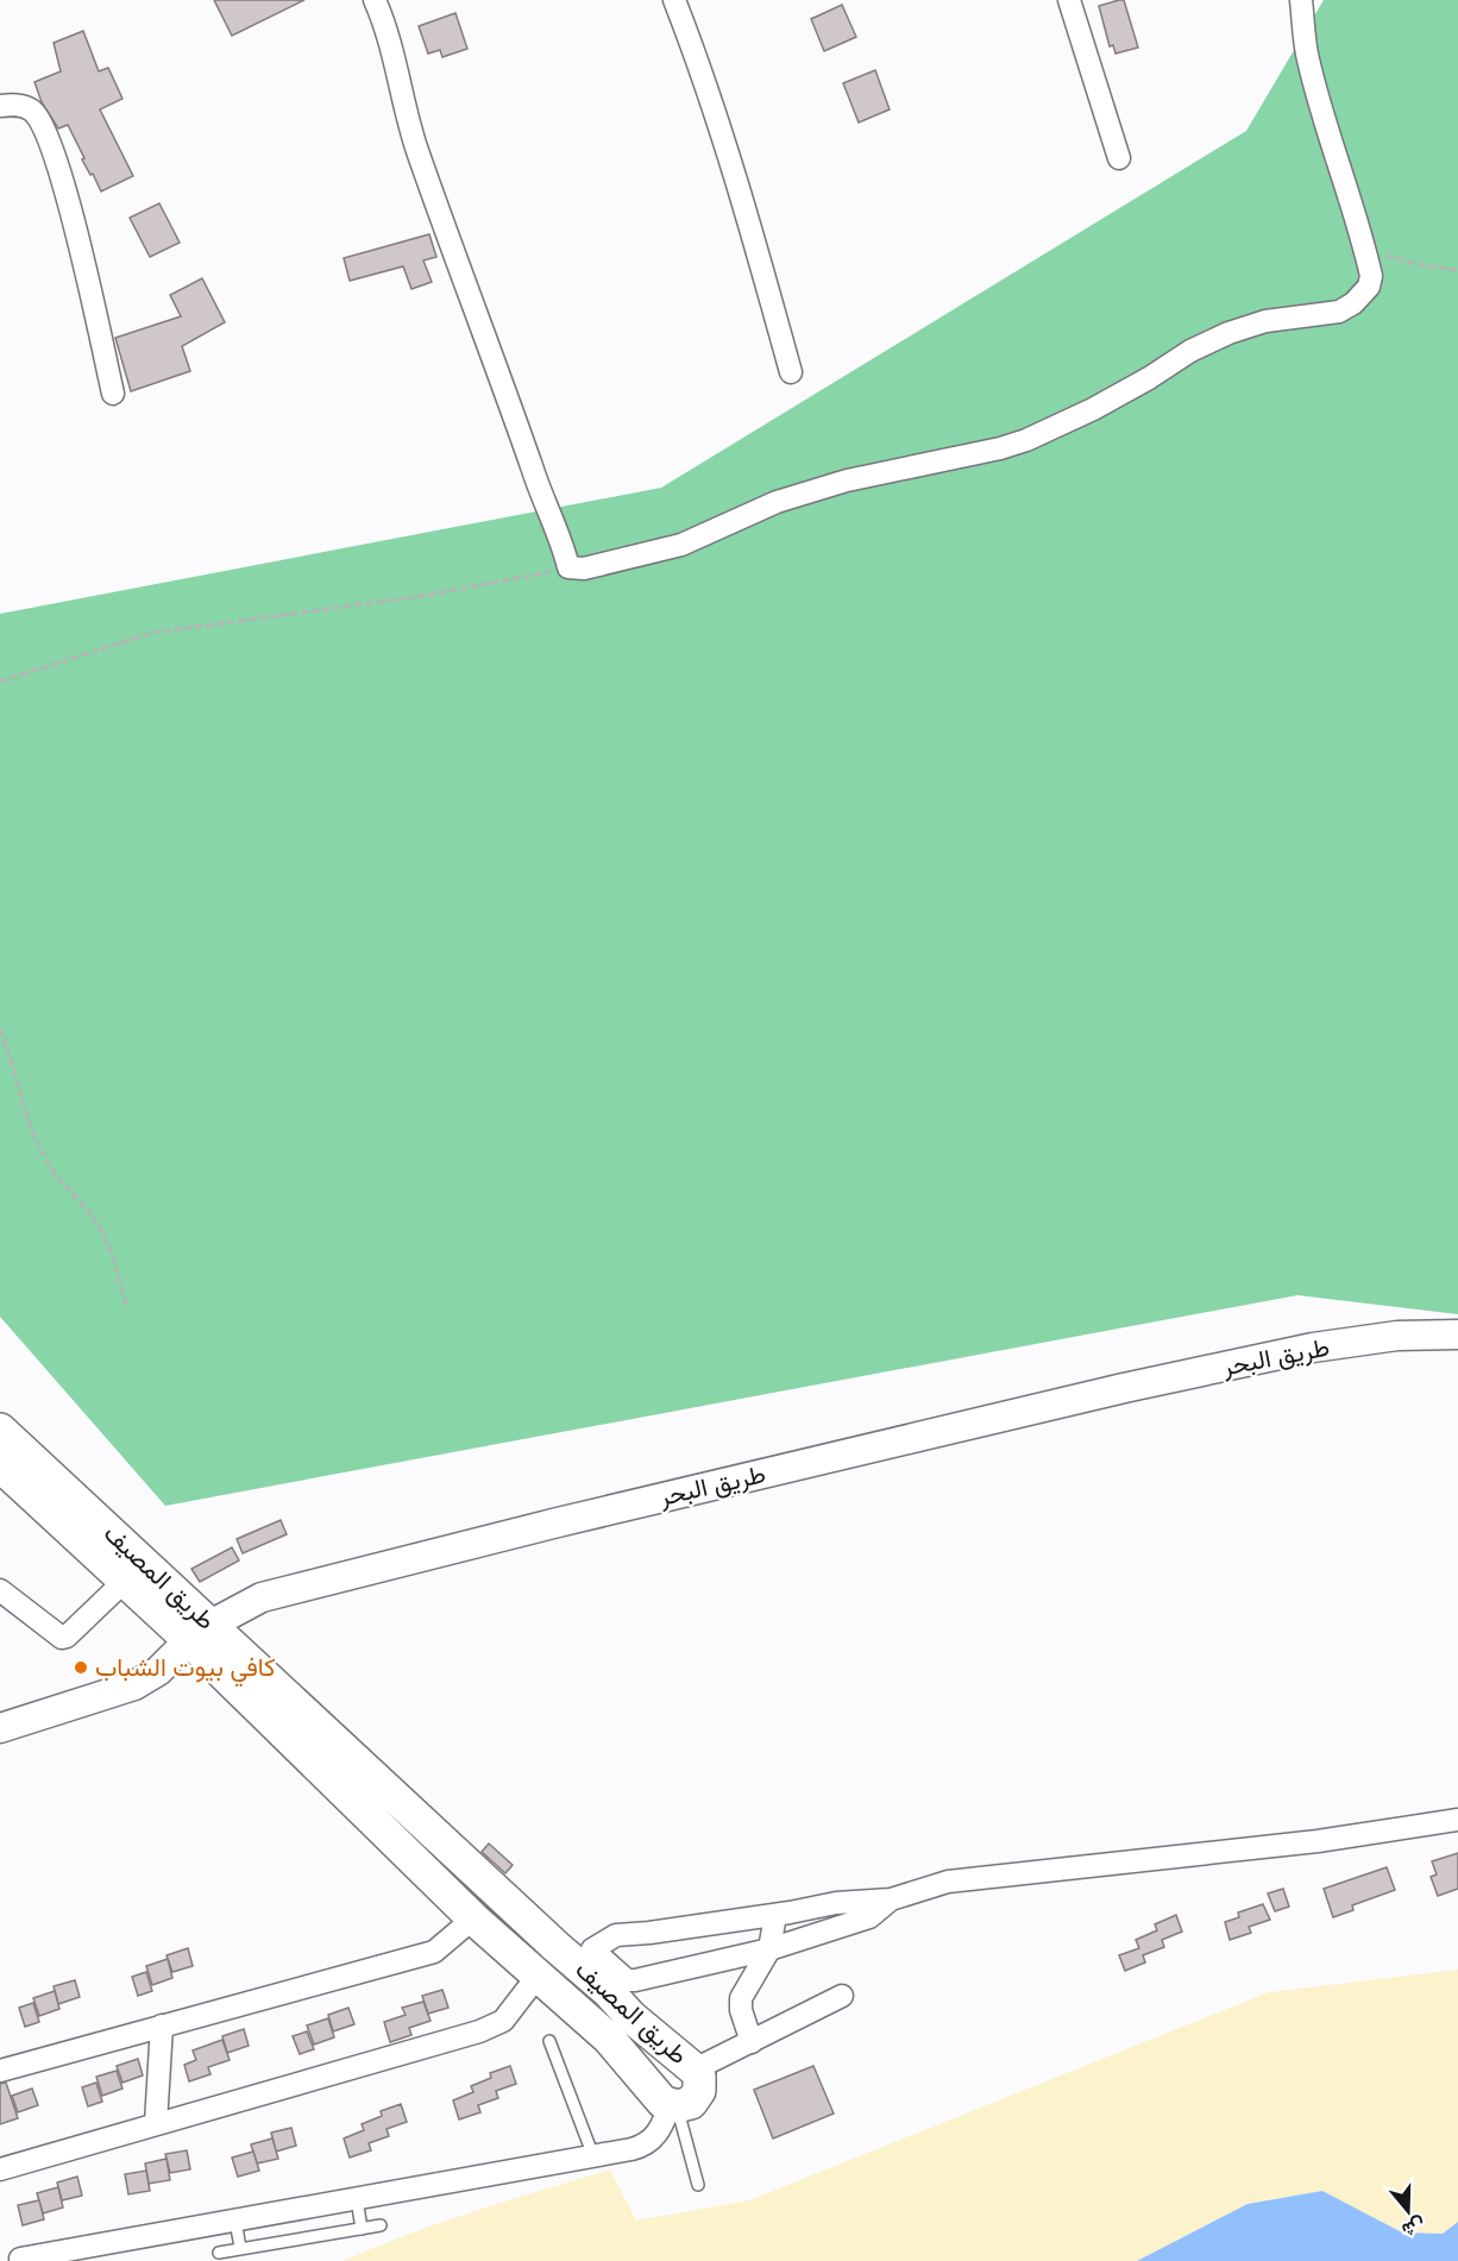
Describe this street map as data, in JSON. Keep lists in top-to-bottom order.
{
  "streets": {
    "main road": ["طريق المصيف"],
    "street": ["طريق البحر"]
  },
  "crossings": [
    ["طريق البحر", "طريق المصيف"]
  ],
  "places": ["كافي بيوت الشباب"],
  "north": "bottom"
}
